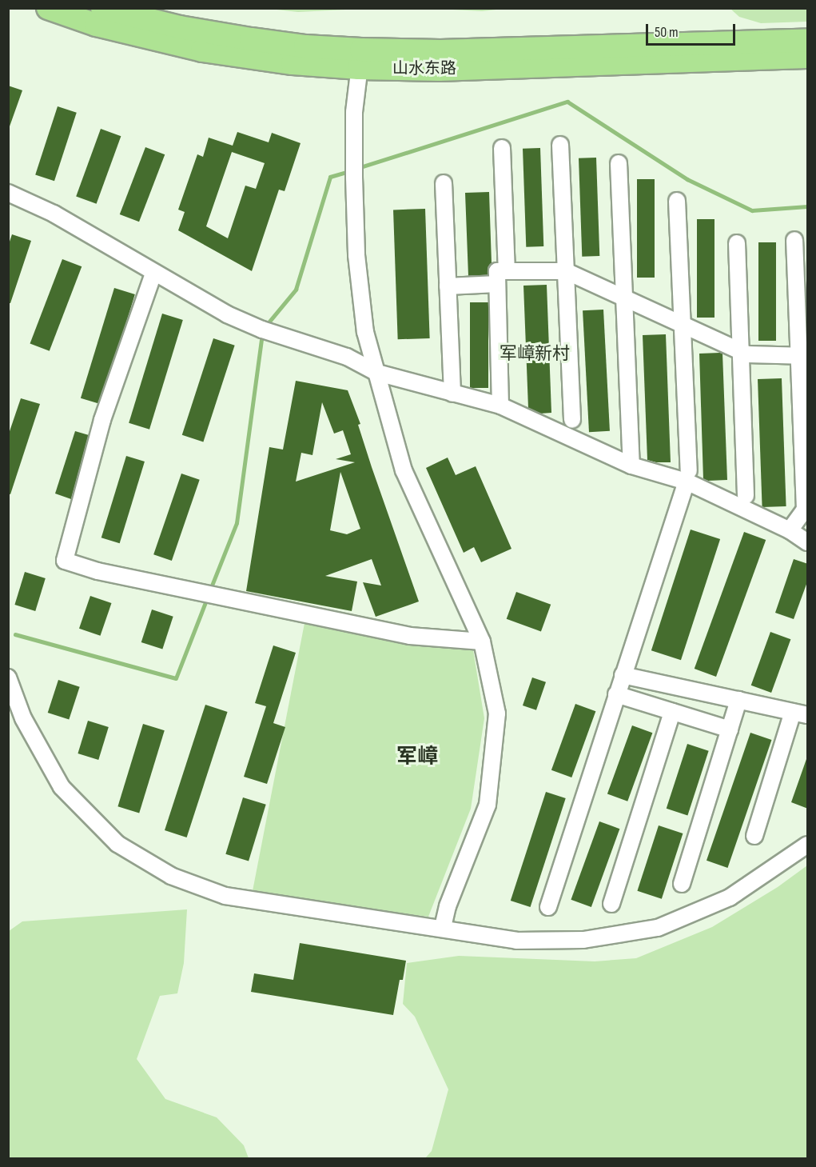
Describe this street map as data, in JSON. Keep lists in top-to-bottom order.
{
  "streets": {
    "highway": ["山水东路"]
  },
  "districts": ["军嶂新村", "军嶂"],
  "scale_bar": "50 m"
}
